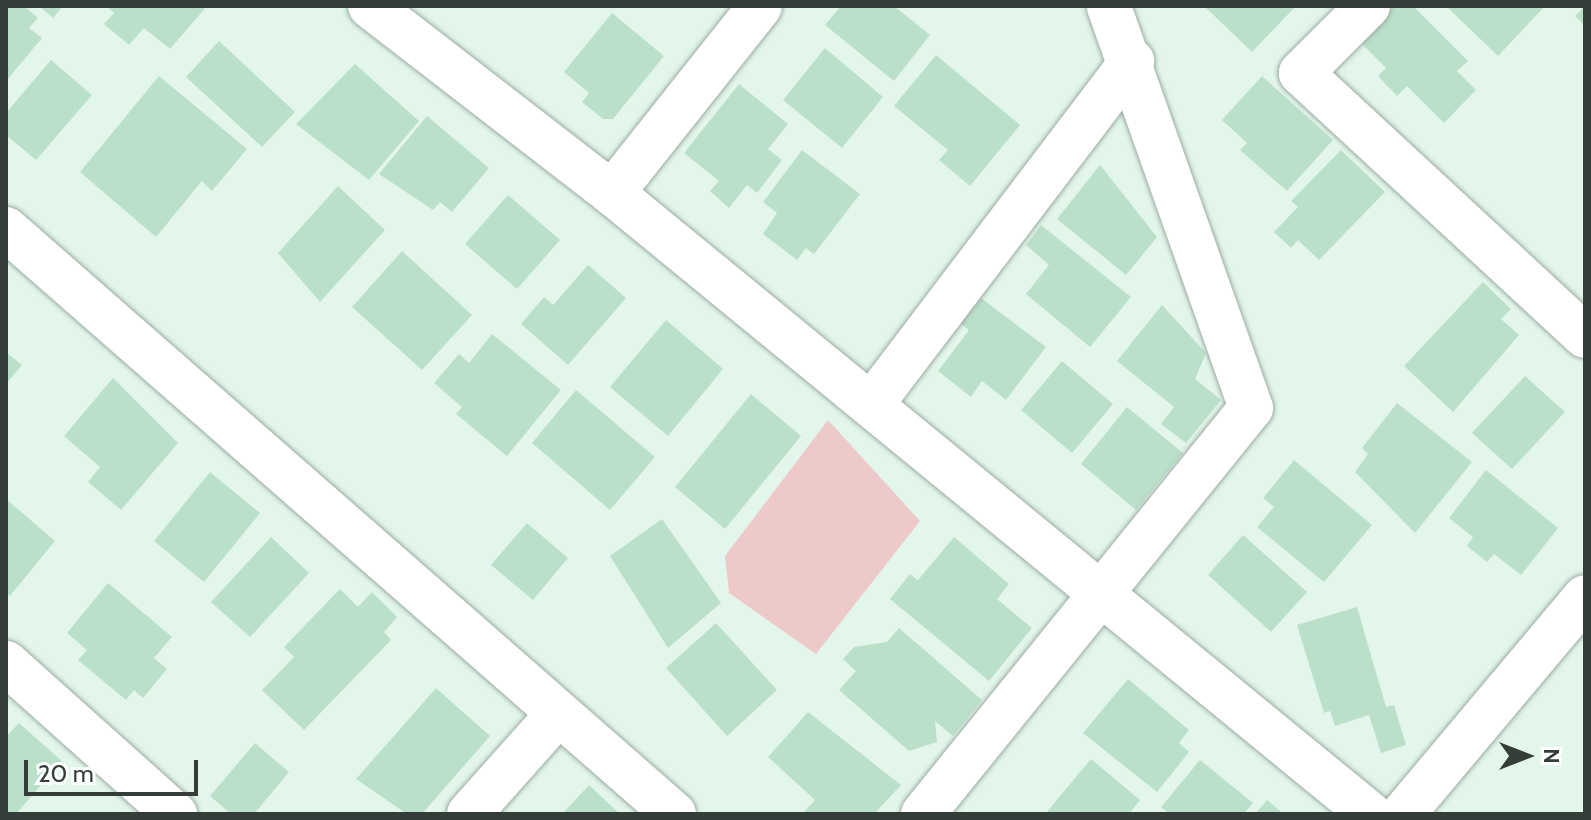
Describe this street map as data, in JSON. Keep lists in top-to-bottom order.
{
  "scale_bar": "20 m",
  "north": "right"
}
